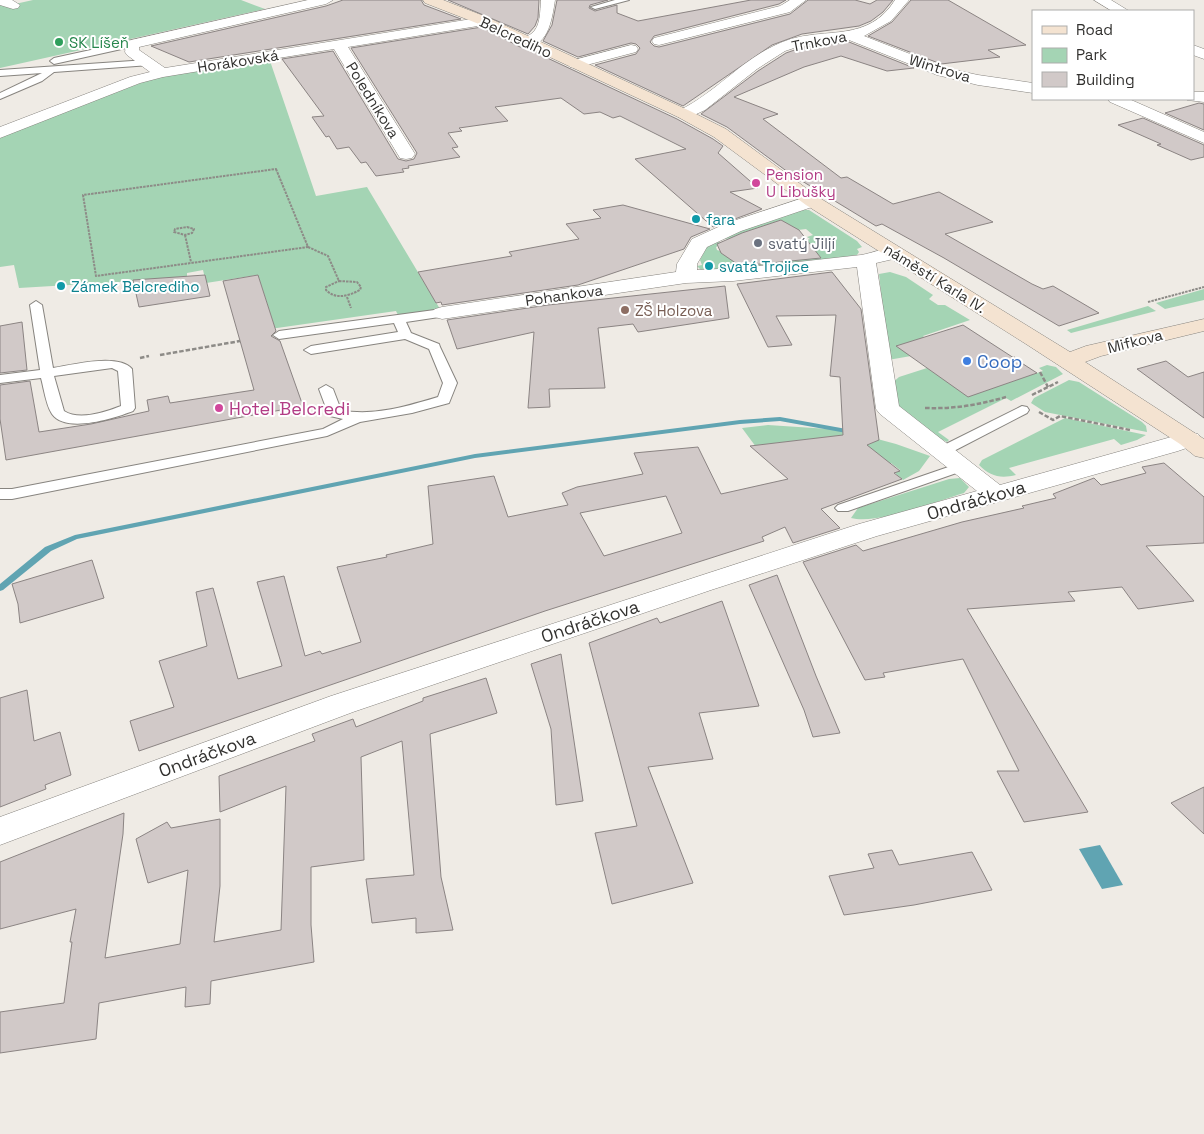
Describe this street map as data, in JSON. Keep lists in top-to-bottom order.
{
  "streets": {
    "street": [
      "Belcrediho",
      "Trnkova",
      "Horákovská",
      "Wintrova",
      "Poledníkova",
      "náměstí Karla IV.",
      "Pohankova",
      "Mifkova",
      "Ondráčkova"
    ]
  },
  "crossings": [
    ["Belcrediho", "Trnkova"],
    ["Belcrediho", "Horákovská"],
    ["Belcrediho", "náměstí Karla IV."],
    ["Trnkova", "Wintrova"],
    ["Trnkova", "náměstí Karla IV."],
    ["Horákovská", "Poledníkova"],
    ["náměstí Karla IV.", "Pohankova"],
    ["náměstí Karla IV.", "Mifkova"],
    ["náměstí Karla IV.", "Ondráčkova"]
  ],
  "places": [
    "SK Líšeň",
    "Pension U Libušky",
    "fara",
    "svatý Jiljí",
    "svatá Trojice",
    "Zámek Belcrediho",
    "ZŠ Holzova",
    "Coop",
    "Hotel Belcredi"
  ],
  "legend": ["Road", "Park", "Building"]
}
